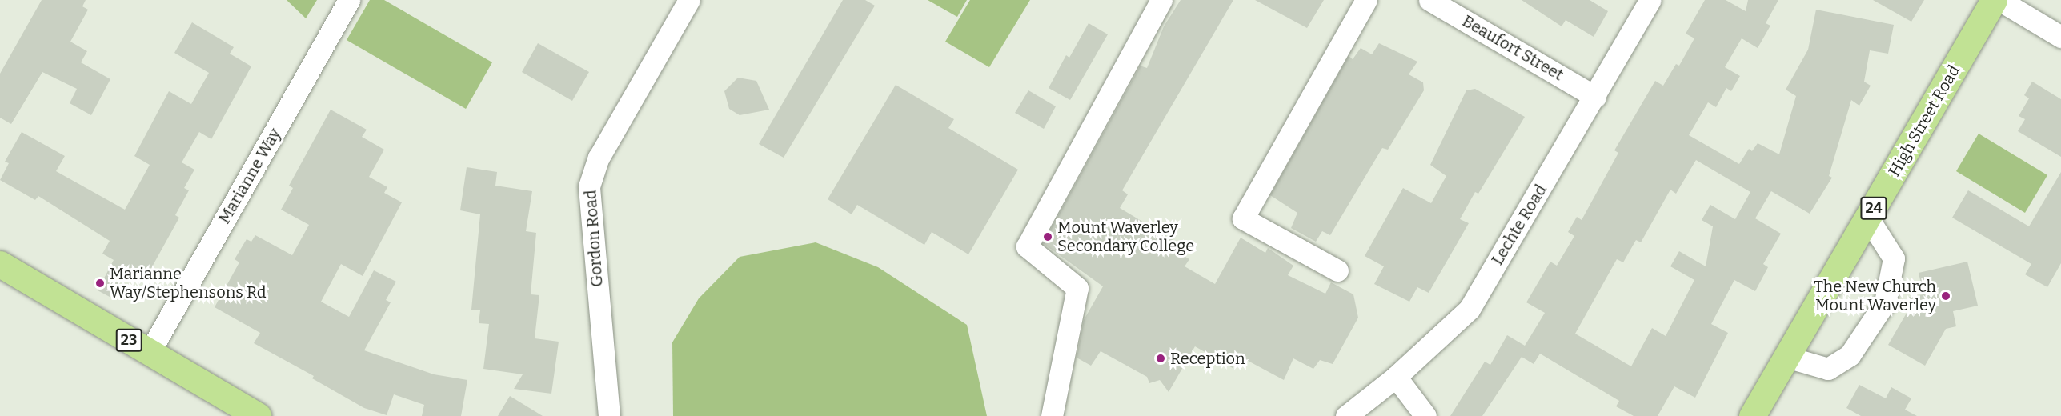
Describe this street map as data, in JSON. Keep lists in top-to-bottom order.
{
  "streets": {
    "main road": ["High Street Road", "24", "23"],
    "street": [
      "Beaufort Street",
      "Marianne Way",
      "Lechte Road",
      "Gordon Road"
    ]
  },
  "crossings": [
    ["Beaufort Street", "Lechte Road"],
    ["Marianne Way", "23"]
  ],
  "places": [
    "Mount Waverley Secondary College",
    "Marianne Way/Stephensons Rd",
    "The New Church Mount Waverley",
    "Reception"
  ]
}
